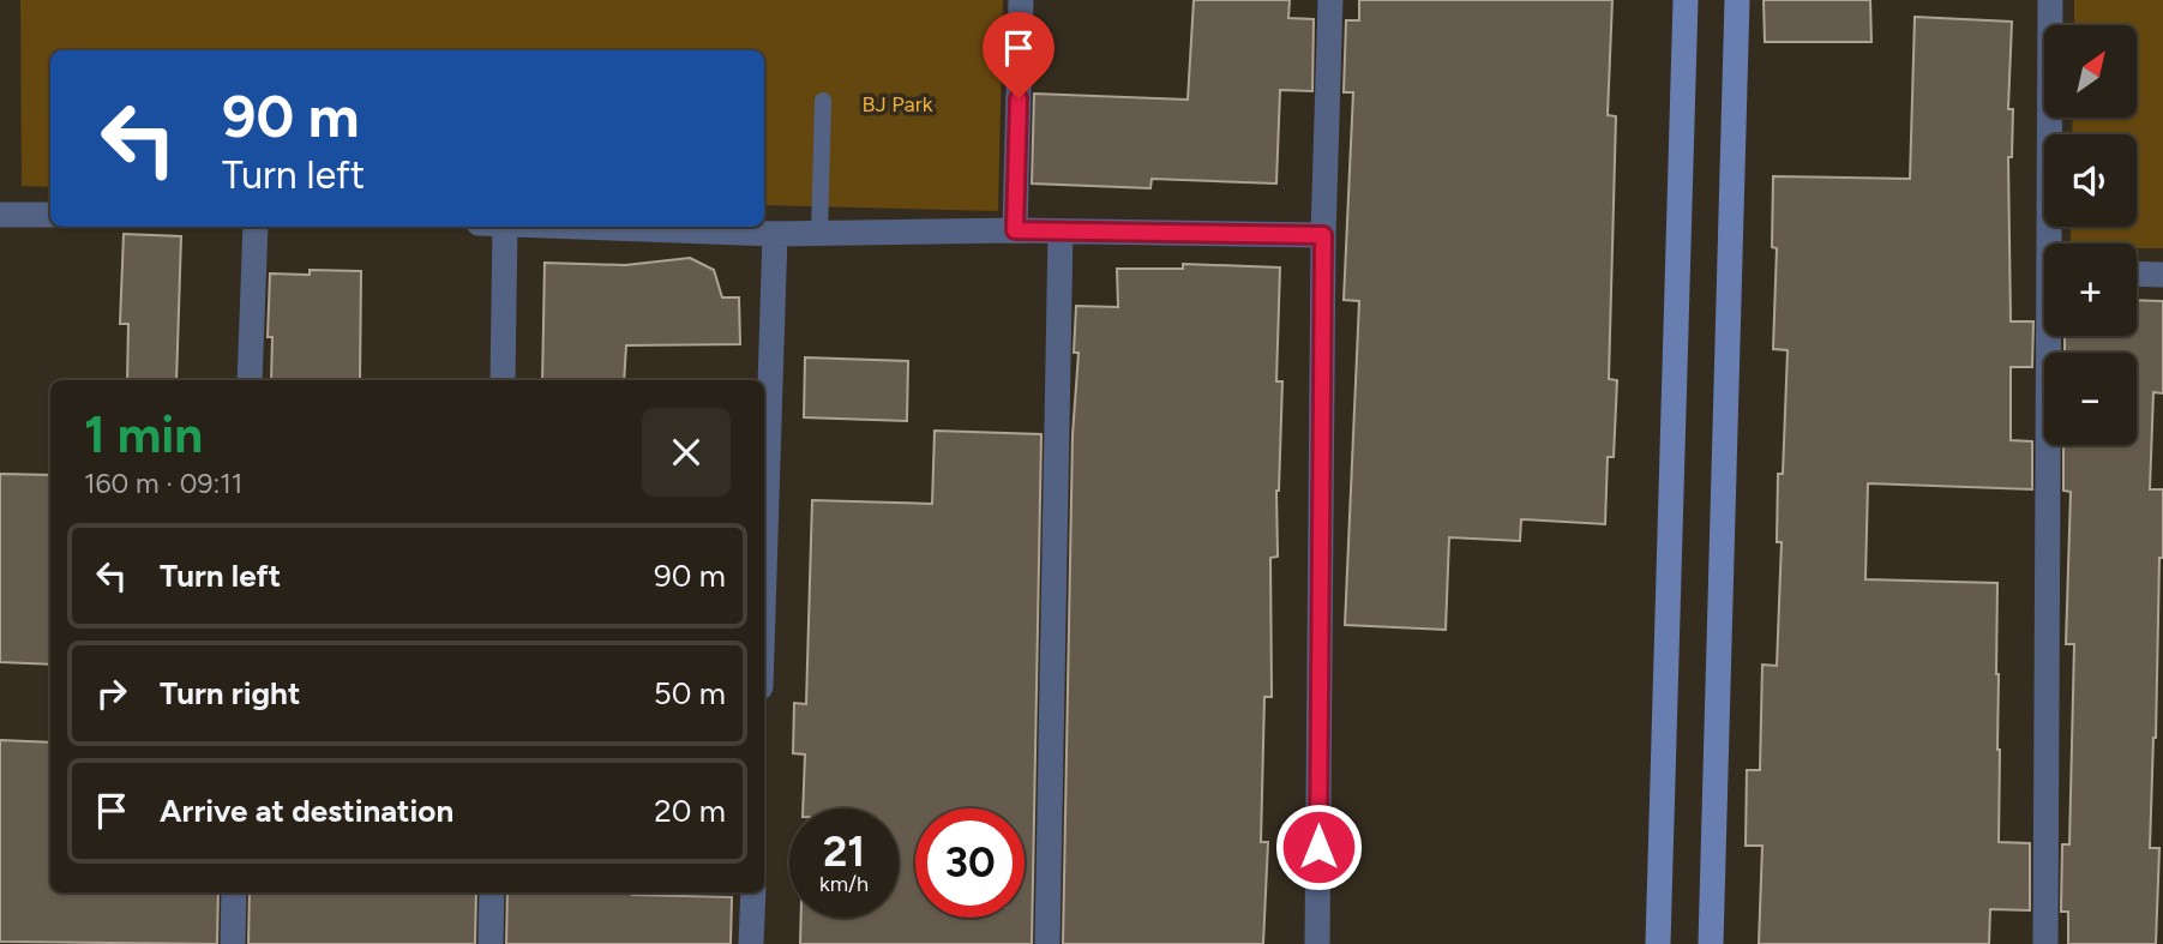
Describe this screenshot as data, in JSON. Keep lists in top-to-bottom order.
{
  "parks": ["BJ Park"],
  "north": "top right",
  "page": {
    "map_buttons": ["+", "−"],
    "turn": ["90 m", "Turn left"],
    "heading": ["1 min", "160 m · 09:11"],
    "list": [
      {
        "name": "Turn left",
        "value": "90 m"
      },
      {
        "name": "Turn right",
        "value": "50 m"
      },
      {
        "name": "Arrive at destination",
        "value": "20 m"
      }
    ],
    "speed": "21 km/h",
    "limit": "30"
  }
}
